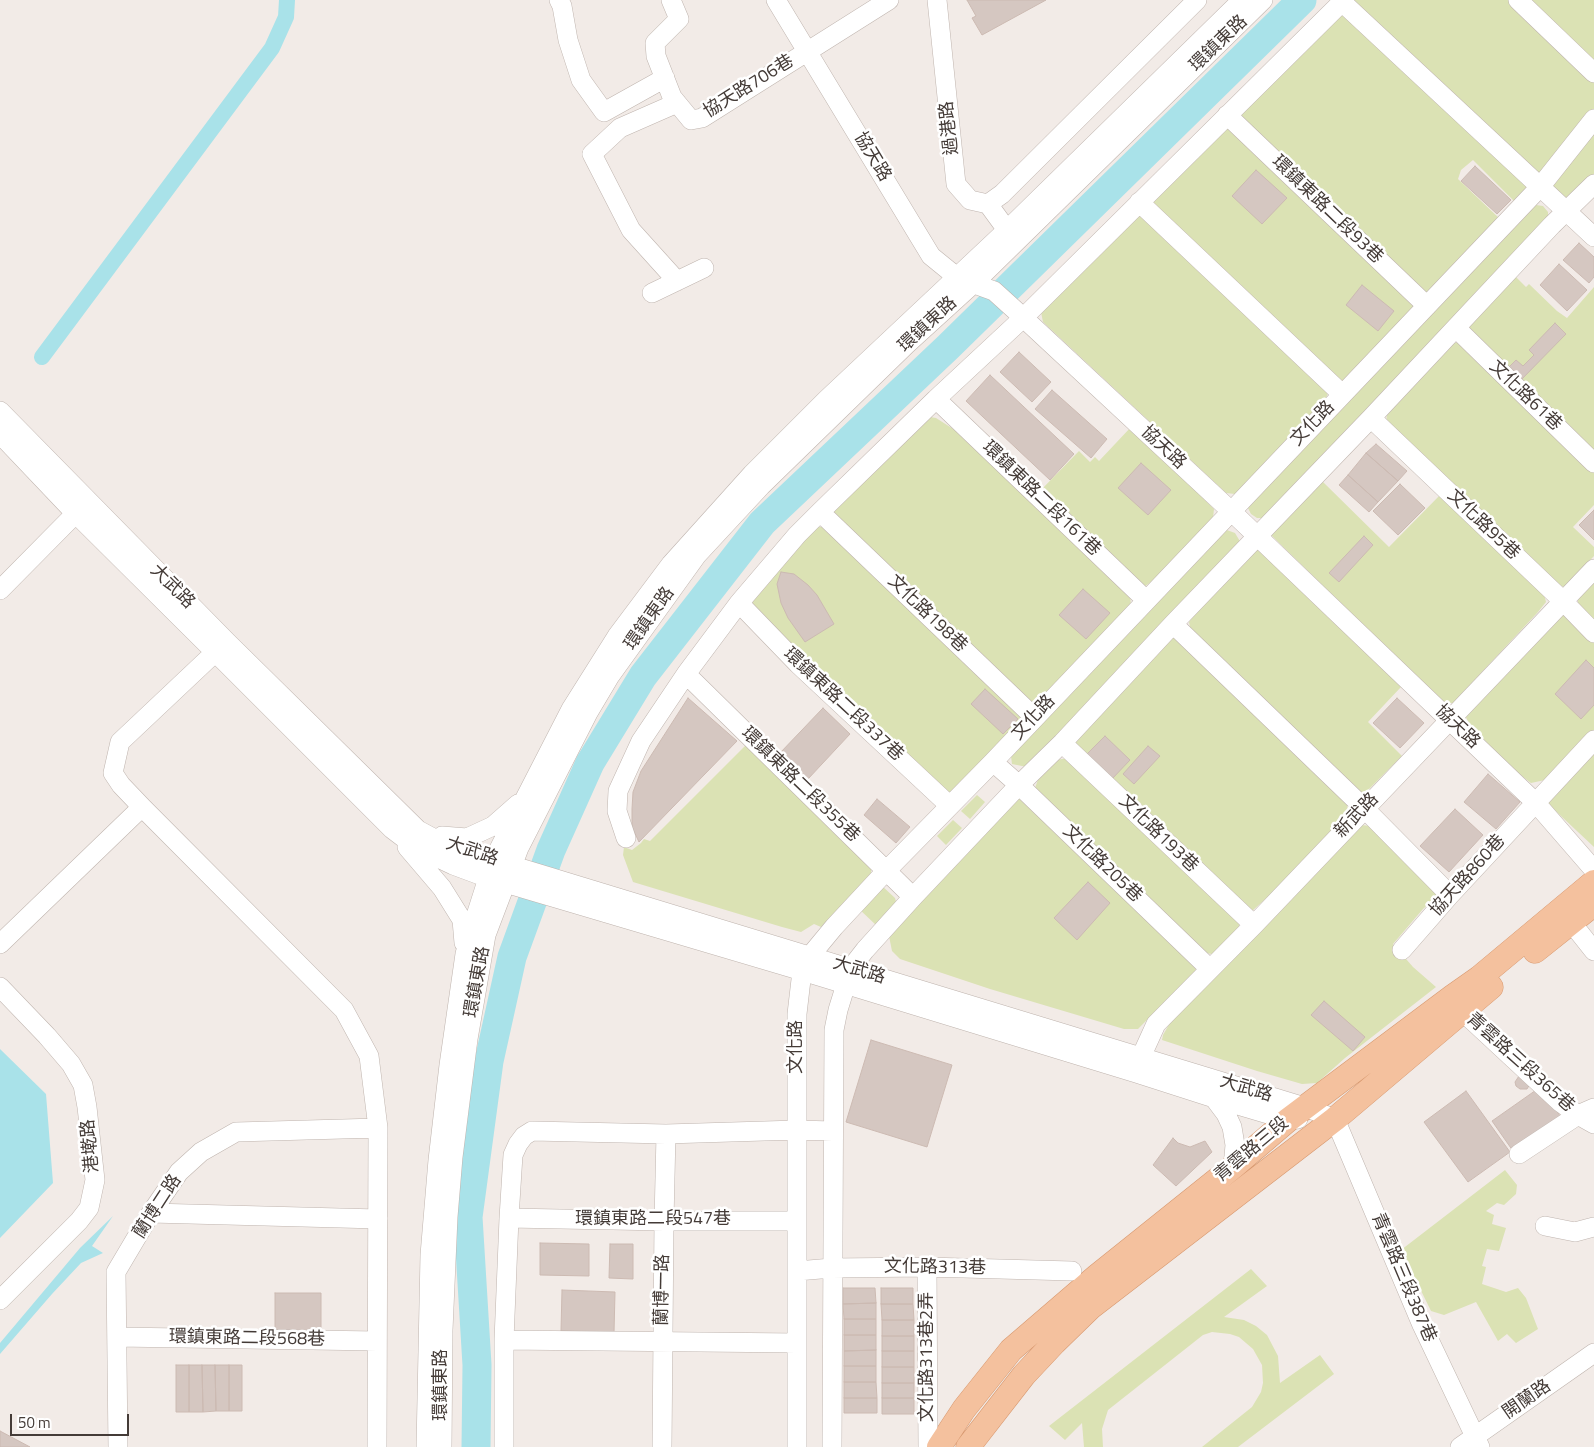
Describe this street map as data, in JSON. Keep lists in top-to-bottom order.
{
  "streets": {
    "main road": ["青雲路三段"],
    "street": [
      "環鎮東路",
      "協天路706巷",
      "過港路",
      "協天路",
      "環鎮東路二段93巷",
      "文化路61巷",
      "文化路",
      "環鎮東路二段161巷",
      "文化路95巷",
      "大武路",
      "文化路198巷",
      "環鎮東路二段337巷",
      "環鎮東路二段355巷",
      "新武路",
      "文化路193巷",
      "文化路205巷",
      "協天路860巷",
      "青雲路三段365巷",
      "港墘路",
      "蘭博二路",
      "環鎮東路二段547巷",
      "文化路313巷",
      "青雲路三段387巷",
      "蘭博一路",
      "環鎮東路二段568巷",
      "文化路313巷2弄",
      "開蘭路"
    ]
  },
  "crossings": [
    ["環鎮東路", "協天路"],
    ["環鎮東路", "大武路"],
    ["協天路706巷", "協天路"],
    ["協天路", "文化路"],
    ["協天路", "新武路"],
    ["協天路", "協天路860巷"],
    ["環鎮東路二段93巷", "文化路"],
    ["文化路", "環鎮東路二段161巷"],
    ["文化路", "大武路"],
    ["文化路", "文化路198巷"],
    ["文化路", "環鎮東路二段337巷"],
    ["文化路", "環鎮東路二段355巷"],
    ["文化路", "文化路205巷"],
    ["文化路", "環鎮東路二段547巷"],
    ["文化路", "文化路313巷"],
    ["文化路95巷", "新武路"],
    ["大武路", "新武路"],
    ["大武路", "青雲路三段"],
    ["大武路", "青雲路三段387巷"],
    ["新武路", "文化路193巷"],
    ["新武路", "文化路205巷"],
    ["青雲路三段365巷", "青雲路三段"],
    ["青雲路三段", "青雲路三段387巷"],
    ["蘭博二路", "環鎮東路二段568巷"],
    ["環鎮東路二段547巷", "蘭博一路"],
    ["文化路313巷", "文化路313巷2弄"],
    ["青雲路三段387巷", "開蘭路"]
  ],
  "scale_bar": "50 m"
}
